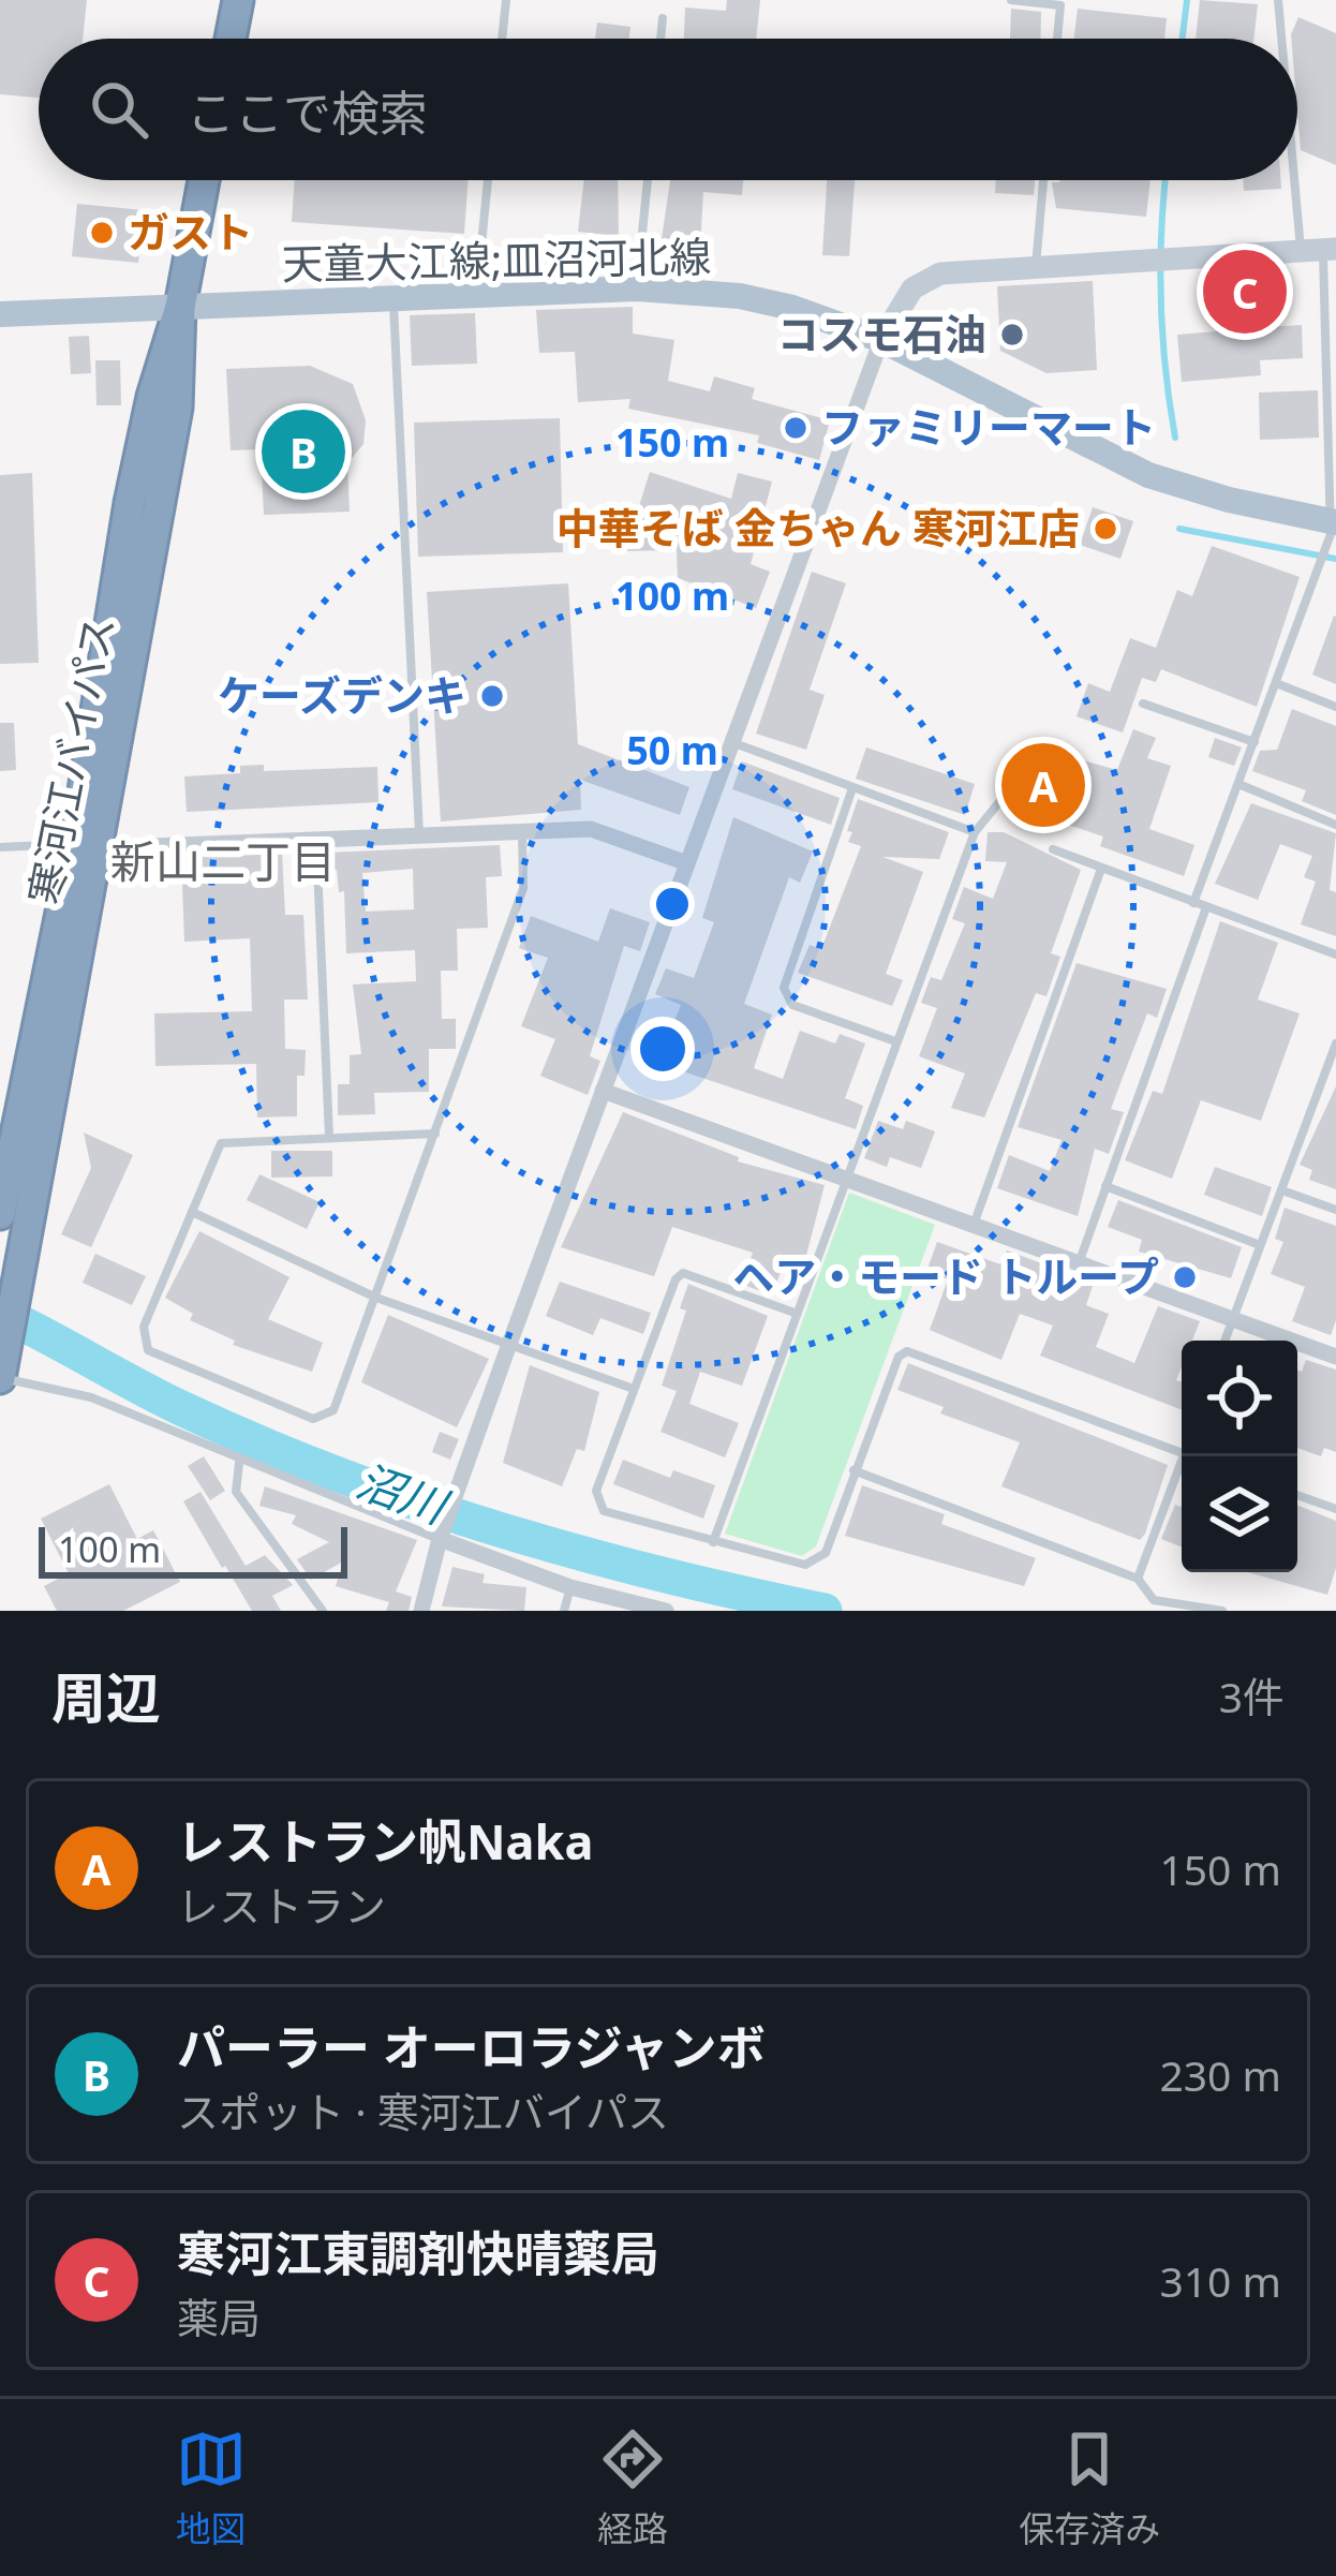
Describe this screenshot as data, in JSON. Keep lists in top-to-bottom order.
{
  "streets": {
    "highway": ["寒河江バイパス"],
    "main road": ["天童大江線;皿沼河北線"]
  },
  "crossings": [
    ["天童大江線;皿沼河北線", "寒河江バイパス"]
  ],
  "districts": ["新山二丁目"],
  "water": ["沼川"],
  "places": [
    "ガスト",
    "コスモ石油",
    "ファミリーマート",
    "中華そば 金ちゃん 寒河江店",
    "ケーズデンキ",
    "ヘア・モード トループ"
  ],
  "scale_bar": "100 m",
  "page": {
    "search": "ここで検索",
    "pins": ["C", "B", "A"],
    "scale": "100 m",
    "heading": ["周辺", "3件"],
    "list": [
      {
        "mark": "A",
        "name": "レストラン帆Naka",
        "note": "レストラン",
        "value": "150 m"
      },
      {
        "mark": "B",
        "name": "パーラー オーロラジャンボ",
        "note": "スポット · 寒河江バイパス",
        "value": "230 m"
      },
      {
        "mark": "C",
        "name": "寒河江東調剤快晴薬局",
        "note": "薬局",
        "value": "310 m"
      }
    ],
    "nav": ["地図", "経路", "保存済み"]
  },
  "rings": ["150 m", "100 m", "50 m"]
}
